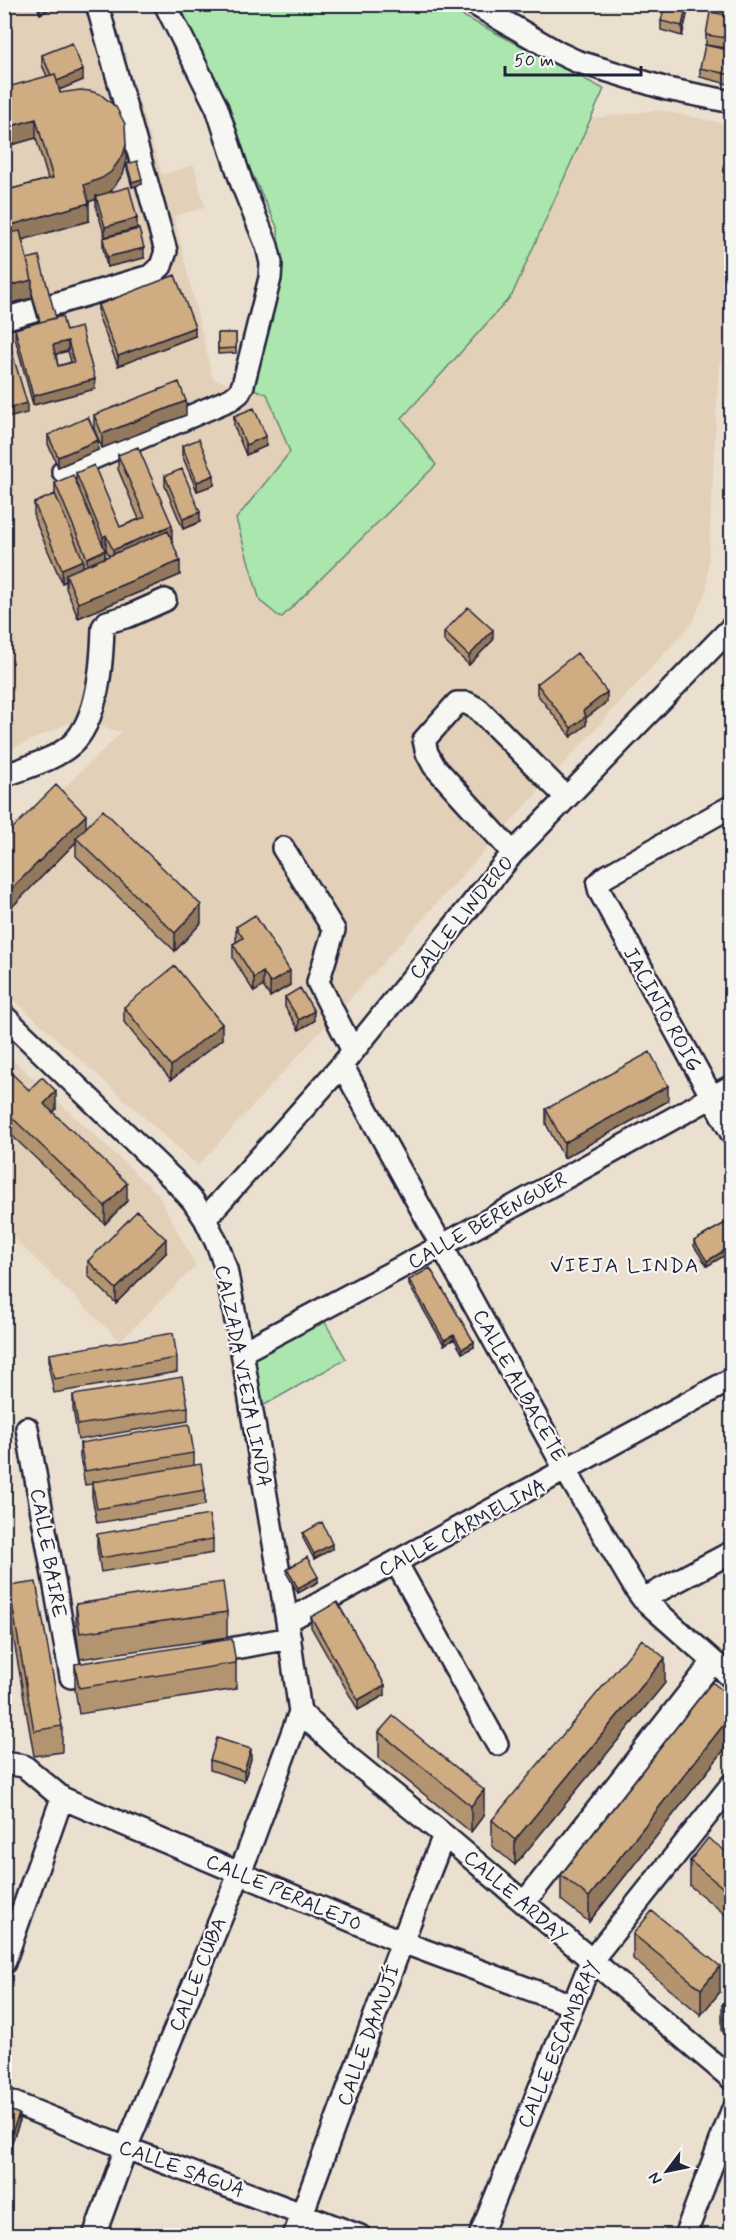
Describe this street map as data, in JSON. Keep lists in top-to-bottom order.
{
  "streets": {
    "street": [
      "CALLE LINDERO",
      "JACINTO ROIG",
      "CALLE BERENGUER",
      "CALZADA VIEJA LINDA",
      "CALLE ALBACETE",
      "CALLE CARMELINA",
      "CALLE BAIRE",
      "CALLE PERALEJO",
      "CALLE ARDAY",
      "CALLE CUBA",
      "CALLE DAMUJÍ",
      "CALLE ESCAMBRAY",
      "CALLE SAGUA"
    ]
  },
  "crossings": [
    ["CALLE LINDERO", "CALZADA VIEJA LINDA"],
    ["CALLE LINDERO", "CALLE ALBACETE"],
    ["JACINTO ROIG", "CALLE BERENGUER"],
    ["CALLE BERENGUER", "CALZADA VIEJA LINDA"],
    ["CALLE BERENGUER", "CALLE ALBACETE"],
    ["CALZADA VIEJA LINDA", "CALLE CARMELINA"],
    ["CALZADA VIEJA LINDA", "CALLE ARDAY"],
    ["CALZADA VIEJA LINDA", "CALLE CUBA"],
    ["CALLE ALBACETE", "CALLE CARMELINA"],
    ["CALLE PERALEJO", "CALLE CUBA"],
    ["CALLE PERALEJO", "CALLE DAMUJÍ"],
    ["CALLE PERALEJO", "CALLE ESCAMBRAY"],
    ["CALLE ARDAY", "CALLE CUBA"],
    ["CALLE ARDAY", "CALLE DAMUJÍ"],
    ["CALLE ARDAY", "CALLE ESCAMBRAY"],
    ["CALLE CUBA", "CALLE SAGUA"],
    ["CALLE DAMUJÍ", "CALLE SAGUA"]
  ],
  "districts": ["VIEJA LINDA"],
  "scale_bar": "50 m",
  "north": "bottom left"
}
